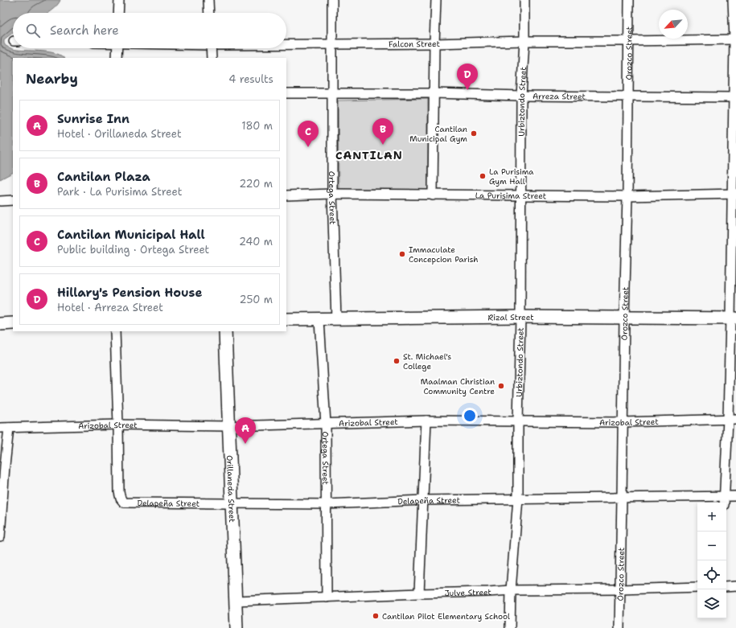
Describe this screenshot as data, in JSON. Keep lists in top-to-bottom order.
{
  "streets": {
    "street": [
      "Falcon Street",
      "Orozco Street",
      "Arreza Street",
      "Urbiztondo Street",
      "La Purisima Street",
      "Ortega Street",
      "Rizal Street",
      "Arizobal Street",
      "Orillaneda Street",
      "Delapeña Street",
      "Julve Street"
    ]
  },
  "crossings": [
    ["Falcon Street", "Orozco Street"],
    ["Falcon Street", "Urbiztondo Street"],
    ["Falcon Street", "Ortega Street"],
    ["Orozco Street", "Arreza Street"],
    ["Orozco Street", "La Purisima Street"],
    ["Orozco Street", "Rizal Street"],
    ["Orozco Street", "Arizobal Street"],
    ["Orozco Street", "Delapeña Street"],
    ["Orozco Street", "Julve Street"],
    ["Arreza Street", "Urbiztondo Street"],
    ["Arreza Street", "Ortega Street"],
    ["Urbiztondo Street", "La Purisima Street"],
    ["Urbiztondo Street", "Rizal Street"],
    ["Urbiztondo Street", "Arizobal Street"],
    ["Urbiztondo Street", "Delapeña Street"],
    ["Urbiztondo Street", "Julve Street"],
    ["La Purisima Street", "Ortega Street"],
    ["Ortega Street", "Rizal Street"],
    ["Ortega Street", "Arizobal Street"],
    ["Ortega Street", "Delapeña Street"],
    ["Ortega Street", "Julve Street"],
    ["Arizobal Street", "Orillaneda Street"],
    ["Arizobal Street", "Delapeña Street"],
    ["Orillaneda Street", "Delapeña Street"],
    ["Orillaneda Street", "Julve Street"]
  ],
  "districts": ["CANTILAN"],
  "places": [
    "Cantilan Municipal Gym",
    "La Purisima Gym Hall",
    "Immaculate Concepcion Parish",
    "St. Michael's College",
    "Maalman Christian Community Centre",
    "Cantilan Pilot Elementary School"
  ],
  "north": "bottom left",
  "page": {
    "search": "Search here",
    "heading": ["Nearby", "4 results"],
    "pins": [
      "D",
      "B",
      "C",
      "A"
    ],
    "list": [
      {
        "mark": "A",
        "name": "Sunrise Inn",
        "note": "Hotel · Orillaneda Street",
        "value": "180 m"
      },
      {
        "mark": "B",
        "name": "Cantilan Plaza",
        "note": "Park · La Purisima Street",
        "value": "220 m"
      },
      {
        "mark": "C",
        "name": "Cantilan Municipal Hall",
        "note": "Public building · Ortega Street",
        "value": "240 m"
      },
      {
        "mark": "D",
        "name": "Hillary's Pension House",
        "note": "Hotel · Arreza Street",
        "value": "250 m"
      }
    ],
    "map_buttons": ["+", "−"]
  }
}
